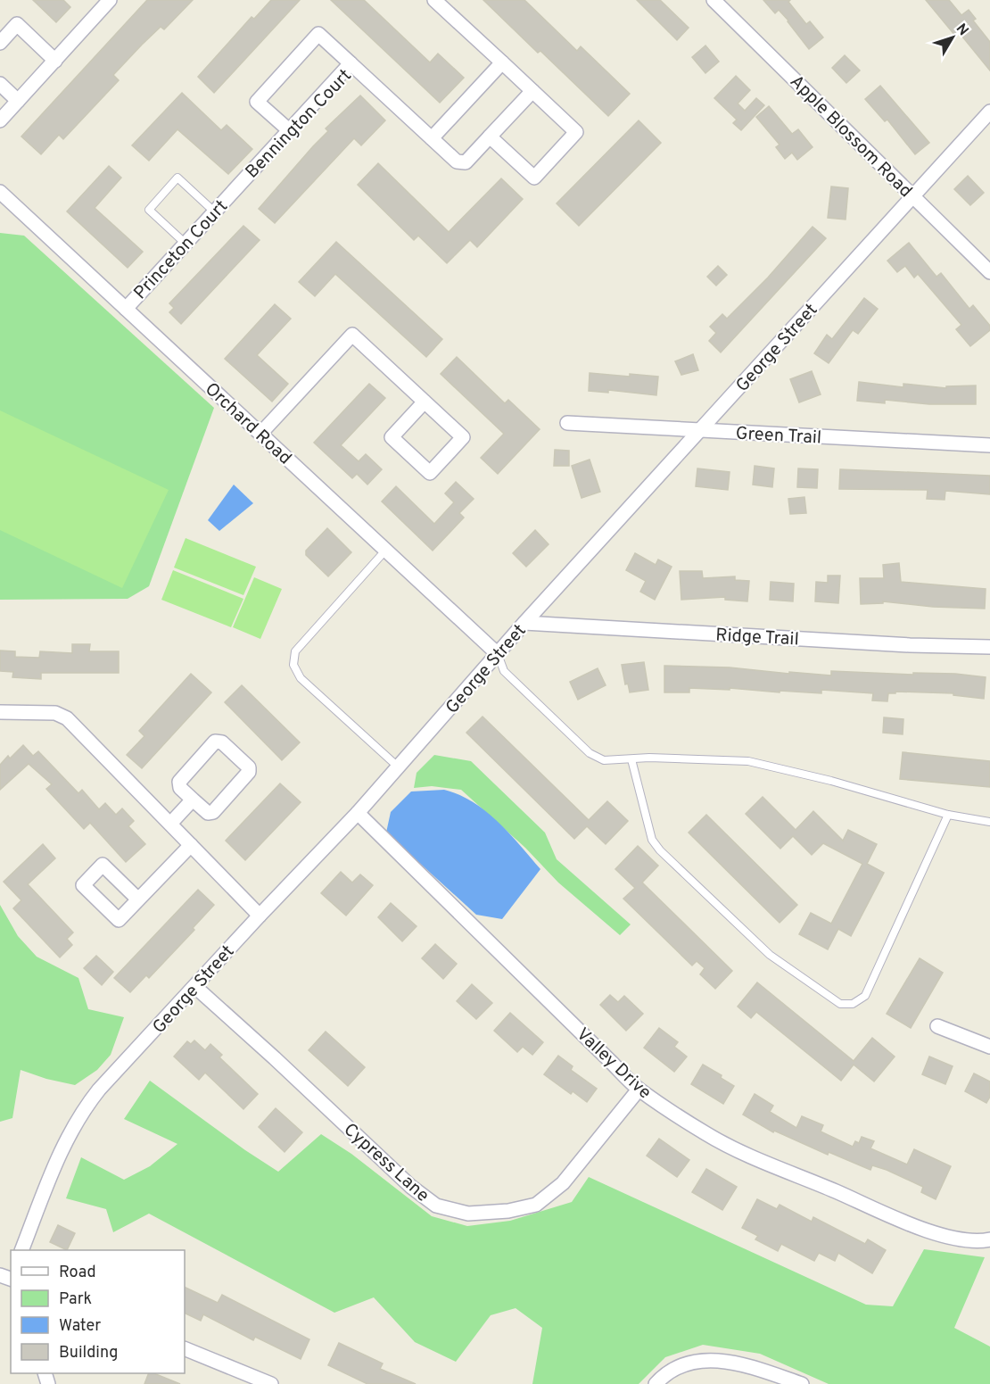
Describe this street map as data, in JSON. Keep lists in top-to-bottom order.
{
  "streets": {
    "street": [
      "Bennington Court",
      "Apple Blossom Road",
      "Princeton Court",
      "George Street",
      "Orchard Road",
      "Green Trail",
      "Ridge Trail",
      "Valley Drive",
      "Cypress Lane"
    ]
  },
  "crossings": [
    ["Bennington Court", "Princeton Court"],
    ["Apple Blossom Road", "George Street"],
    ["Princeton Court", "Orchard Road"],
    ["George Street", "Orchard Road"],
    ["George Street", "Green Trail"],
    ["George Street", "Ridge Trail"],
    ["George Street", "Valley Drive"],
    ["George Street", "Cypress Lane"],
    ["Valley Drive", "Cypress Lane"]
  ],
  "legend": [
    "Road",
    "Park",
    "Water",
    "Building"
  ],
  "north": "top right"
}
